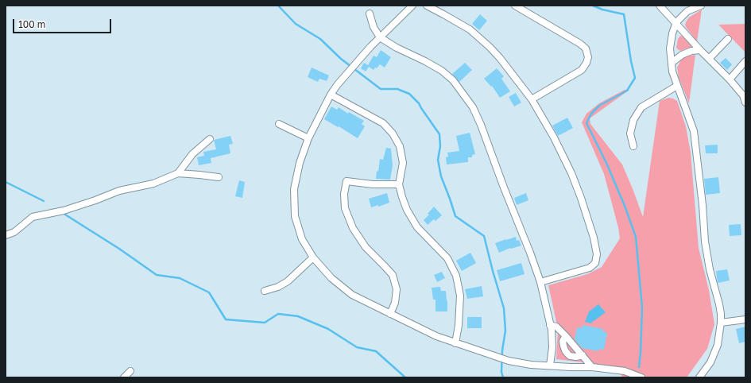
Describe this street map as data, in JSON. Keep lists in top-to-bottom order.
{
  "scale_bar": "100 m"
}
